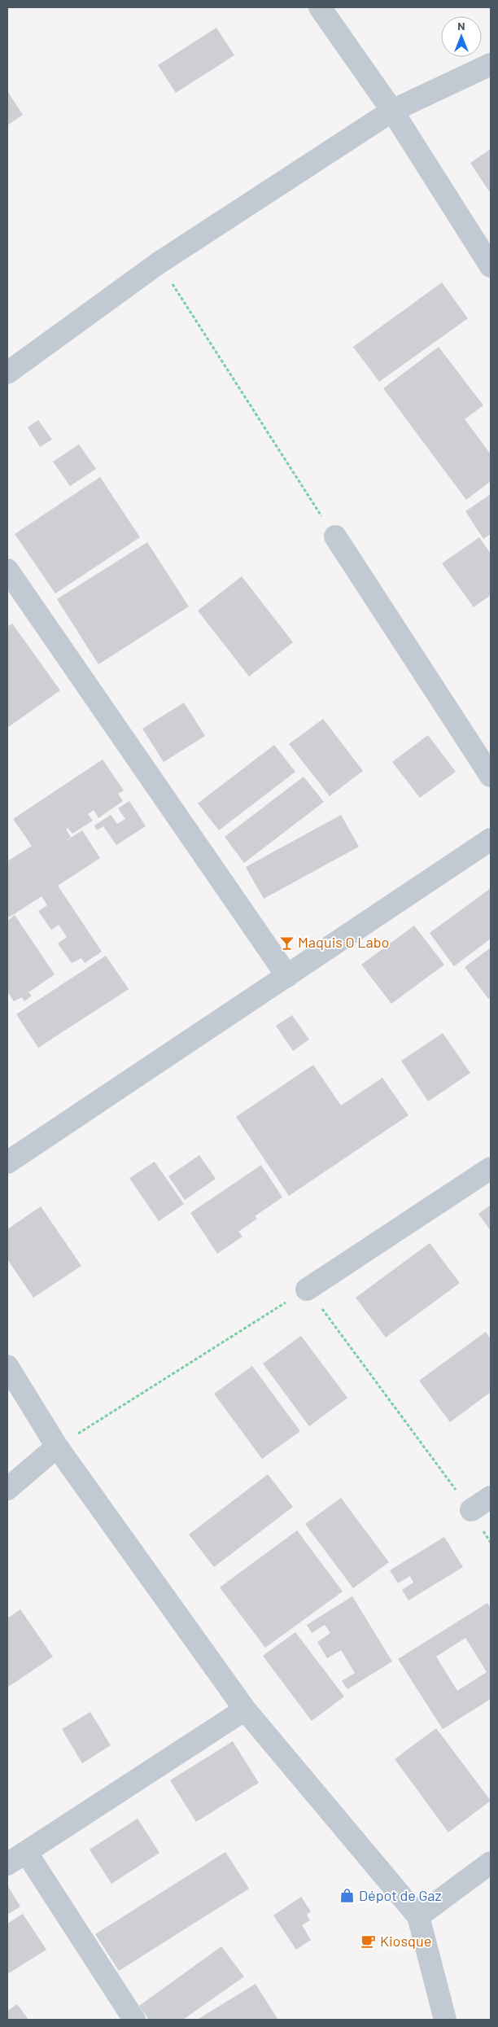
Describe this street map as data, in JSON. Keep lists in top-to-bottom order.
{
  "places": {
    "bar": ["Maquis O Labo"],
    "shop": ["Dépot de Gaz"],
    "cafe": ["Kiosque"]
  },
  "north": "top"
}
